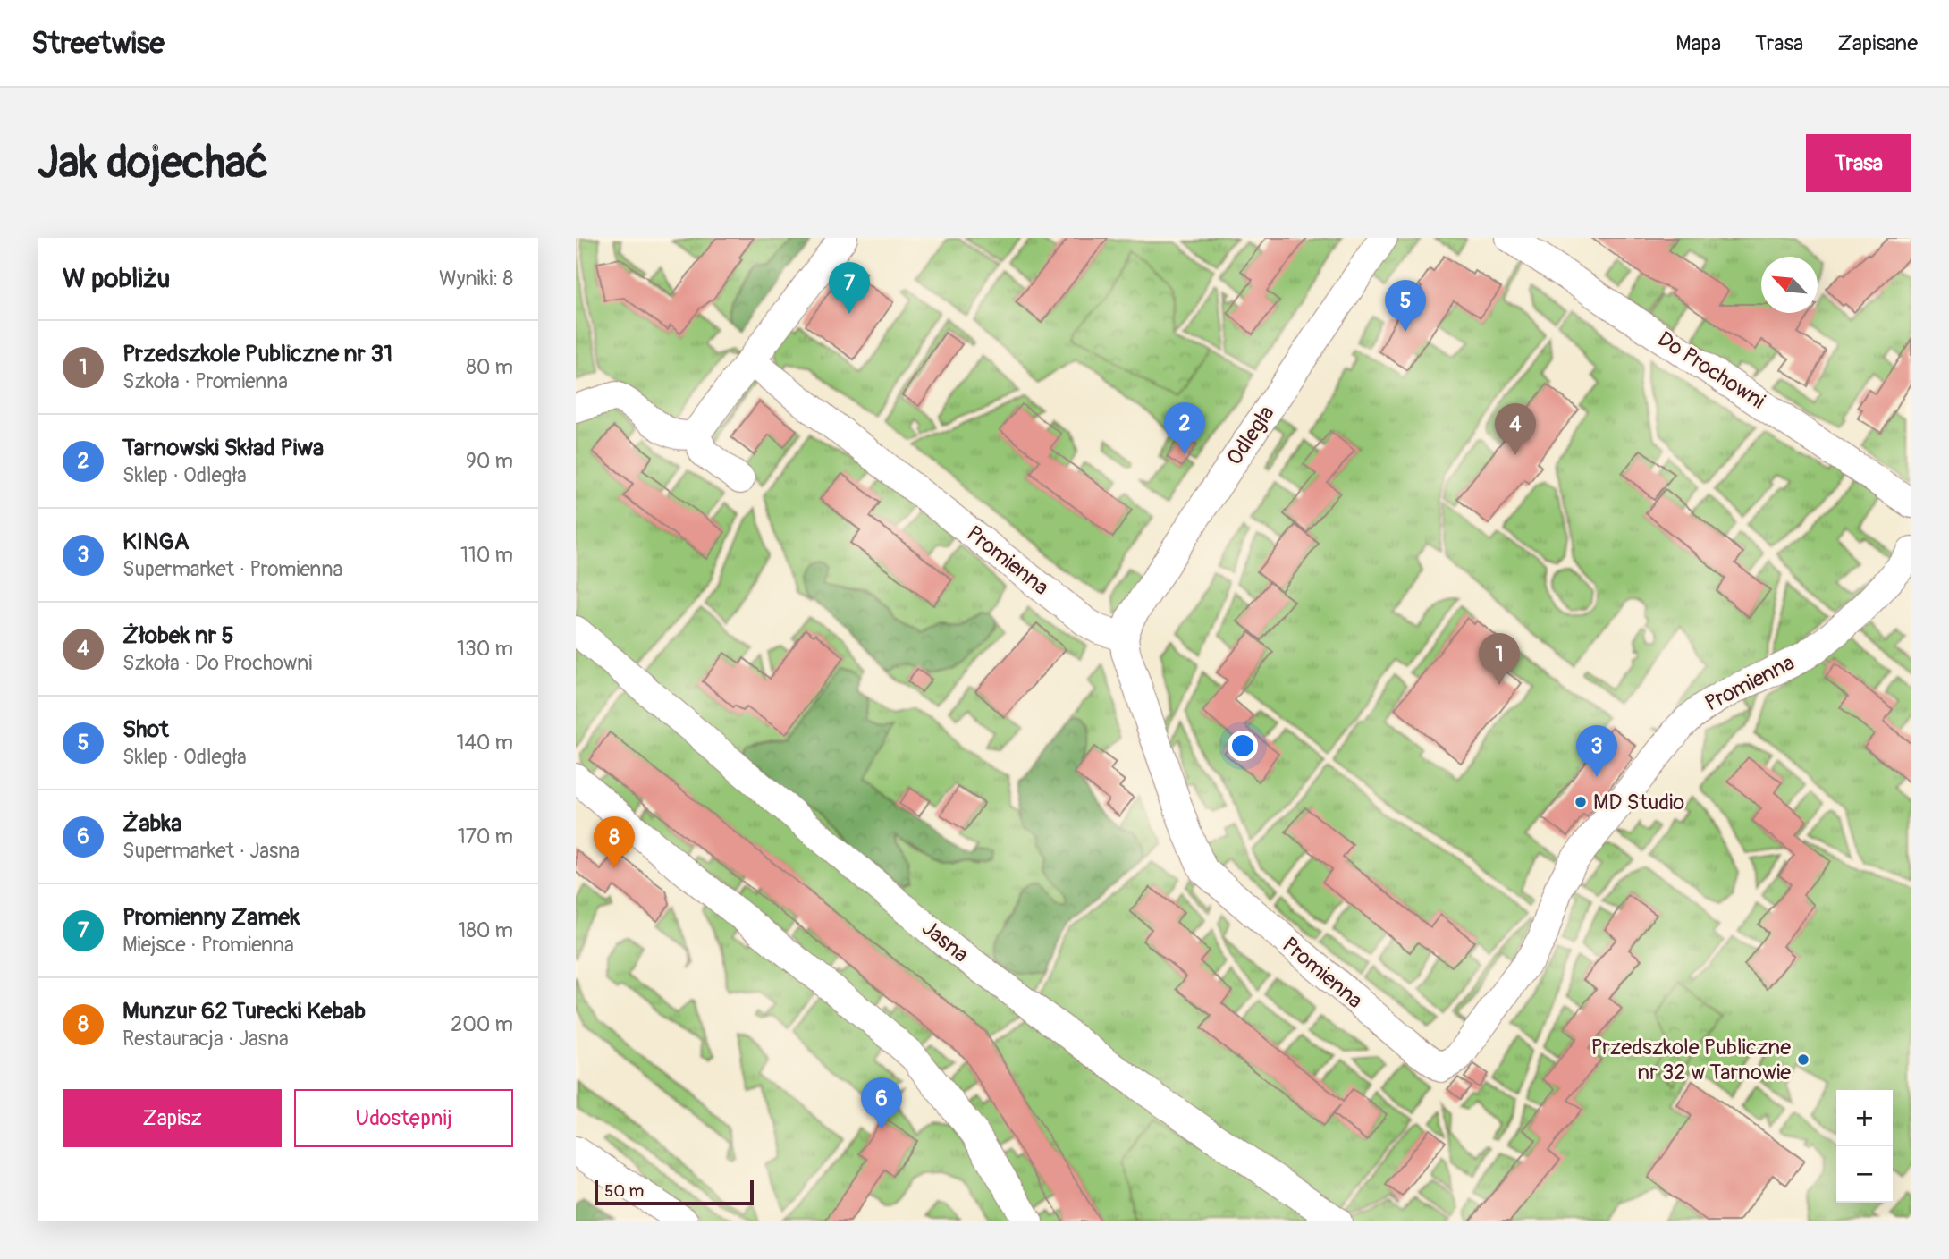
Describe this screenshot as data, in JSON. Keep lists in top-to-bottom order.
{
  "streets": {
    "street": [
      "Do Prochowni",
      "Odległa",
      "Promienna",
      "Jasna"
    ]
  },
  "crossings": [
    ["Odległa", "Promienna"]
  ],
  "places": ["MD Studio", "Przedszkole Publiczne nr 32 w Tarnowie"],
  "scale_bar": "50 m",
  "north": "top left",
  "page": {
    "header": "Streetwise",
    "nav": ["Mapa", "Trasa", "Zapisane"],
    "buttons": [
      "Trasa",
      ["Zapisz", "Udostępnij"]
    ],
    "title": "Jak dojechać",
    "heading": ["W pobliżu", "Wyniki: 8"],
    "pins": [
      "7",
      "5",
      "2",
      "4",
      "1",
      "3",
      "8",
      "6"
    ],
    "list": [
      {
        "mark": "1",
        "name": "Przedszkole Publiczne nr 31",
        "note": "Szkoła · Promienna",
        "value": "80 m"
      },
      {
        "mark": "2",
        "name": "Tarnowski Skład Piwa",
        "note": "Sklep · Odległa",
        "value": "90 m"
      },
      {
        "mark": "3",
        "name": "KINGA",
        "note": "Supermarket · Promienna",
        "value": "110 m"
      },
      {
        "mark": "4",
        "name": "Żłobek nr 5",
        "note": "Szkoła · Do Prochowni",
        "value": "130 m"
      },
      {
        "mark": "5",
        "name": "Shot",
        "note": "Sklep · Odległa",
        "value": "140 m"
      },
      {
        "mark": "6",
        "name": "Żabka",
        "note": "Supermarket · Jasna",
        "value": "170 m"
      },
      {
        "mark": "7",
        "name": "Promienny Zamek",
        "note": "Miejsce · Promienna",
        "value": "180 m"
      },
      {
        "mark": "8",
        "name": "Munzur 62 Turecki Kebab",
        "note": "Restauracja · Jasna",
        "value": "200 m"
      }
    ],
    "map_buttons": ["+", "−"],
    "scale": "50 m"
  }
}
